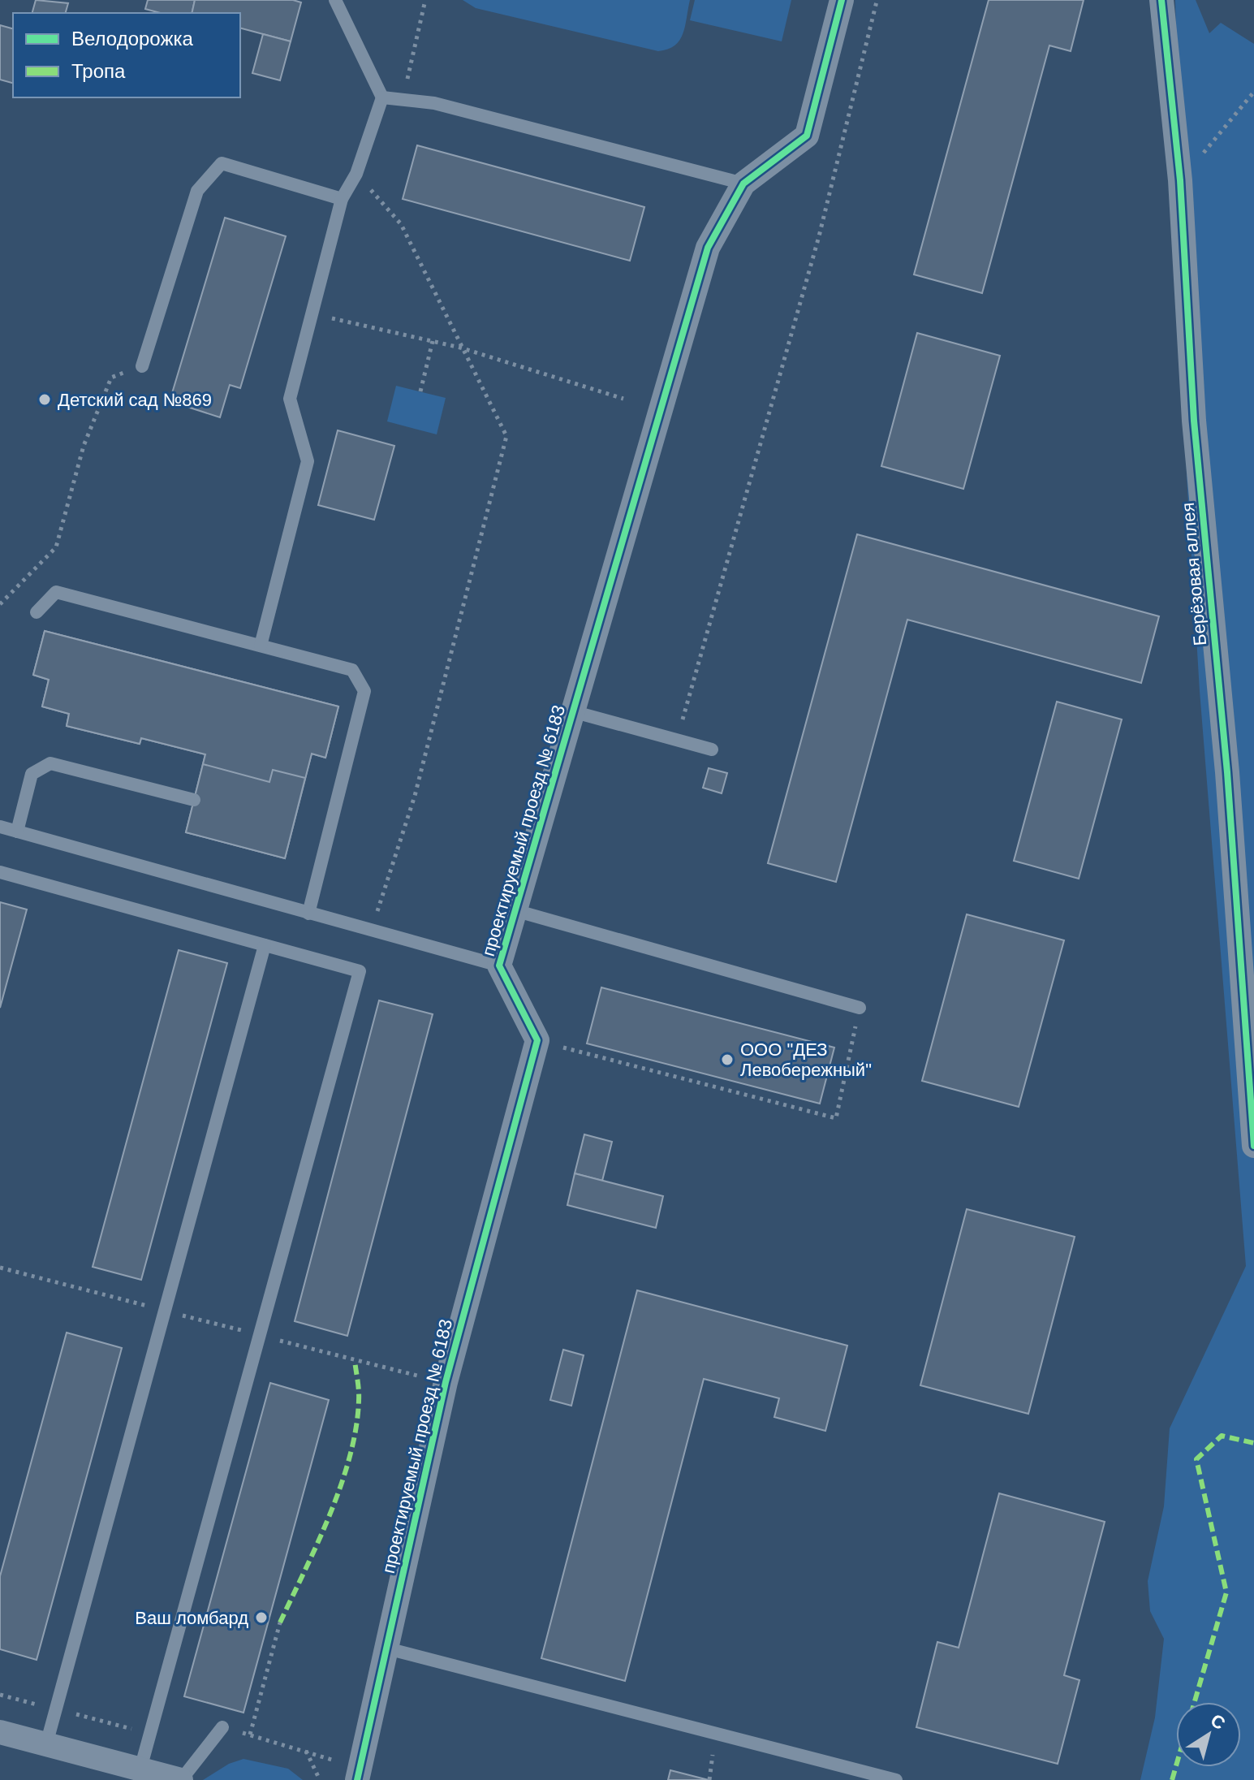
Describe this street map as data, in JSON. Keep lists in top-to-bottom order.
{
  "streets": {
    "street": ["Берёзовая аллея", "проектируемый проезд № 6183"]
  },
  "places": ["Детский сад №869", "ООО \"ДЕЗ Левобережный\"", "Ваш ломбард"],
  "legend": ["Велодорожка", "Тропа"],
  "north": "top right"
}
